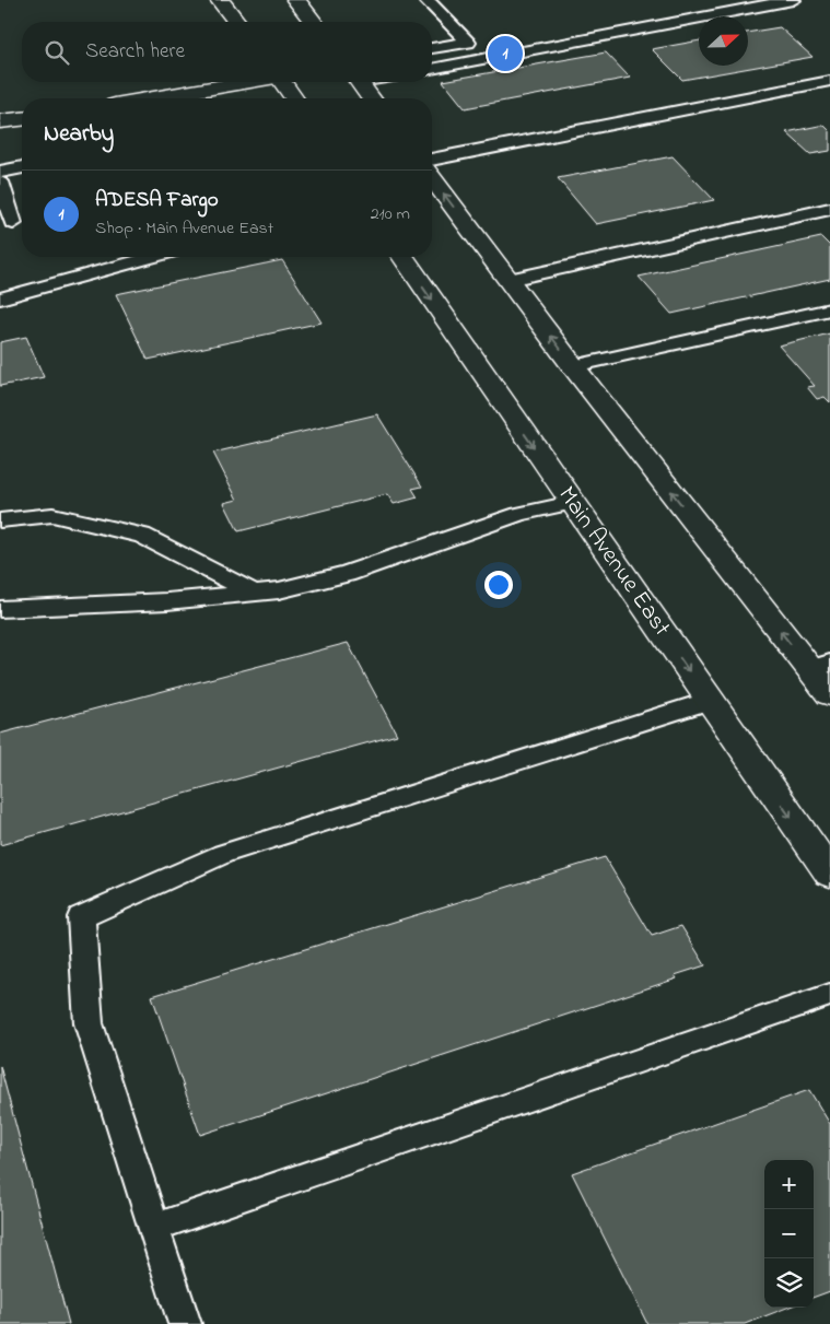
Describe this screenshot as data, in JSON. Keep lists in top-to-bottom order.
{
  "streets": {
    "main road": ["Main Avenue East"]
  },
  "north": "right",
  "page": {
    "search": "Search here",
    "pins": "1",
    "heading": "Nearby",
    "list": [
      {
        "mark": "1",
        "name": "ADESA Fargo",
        "note": "Shop · Main Avenue East",
        "value": "210 m"
      }
    ],
    "map_buttons": ["+", "−"]
  }
}
